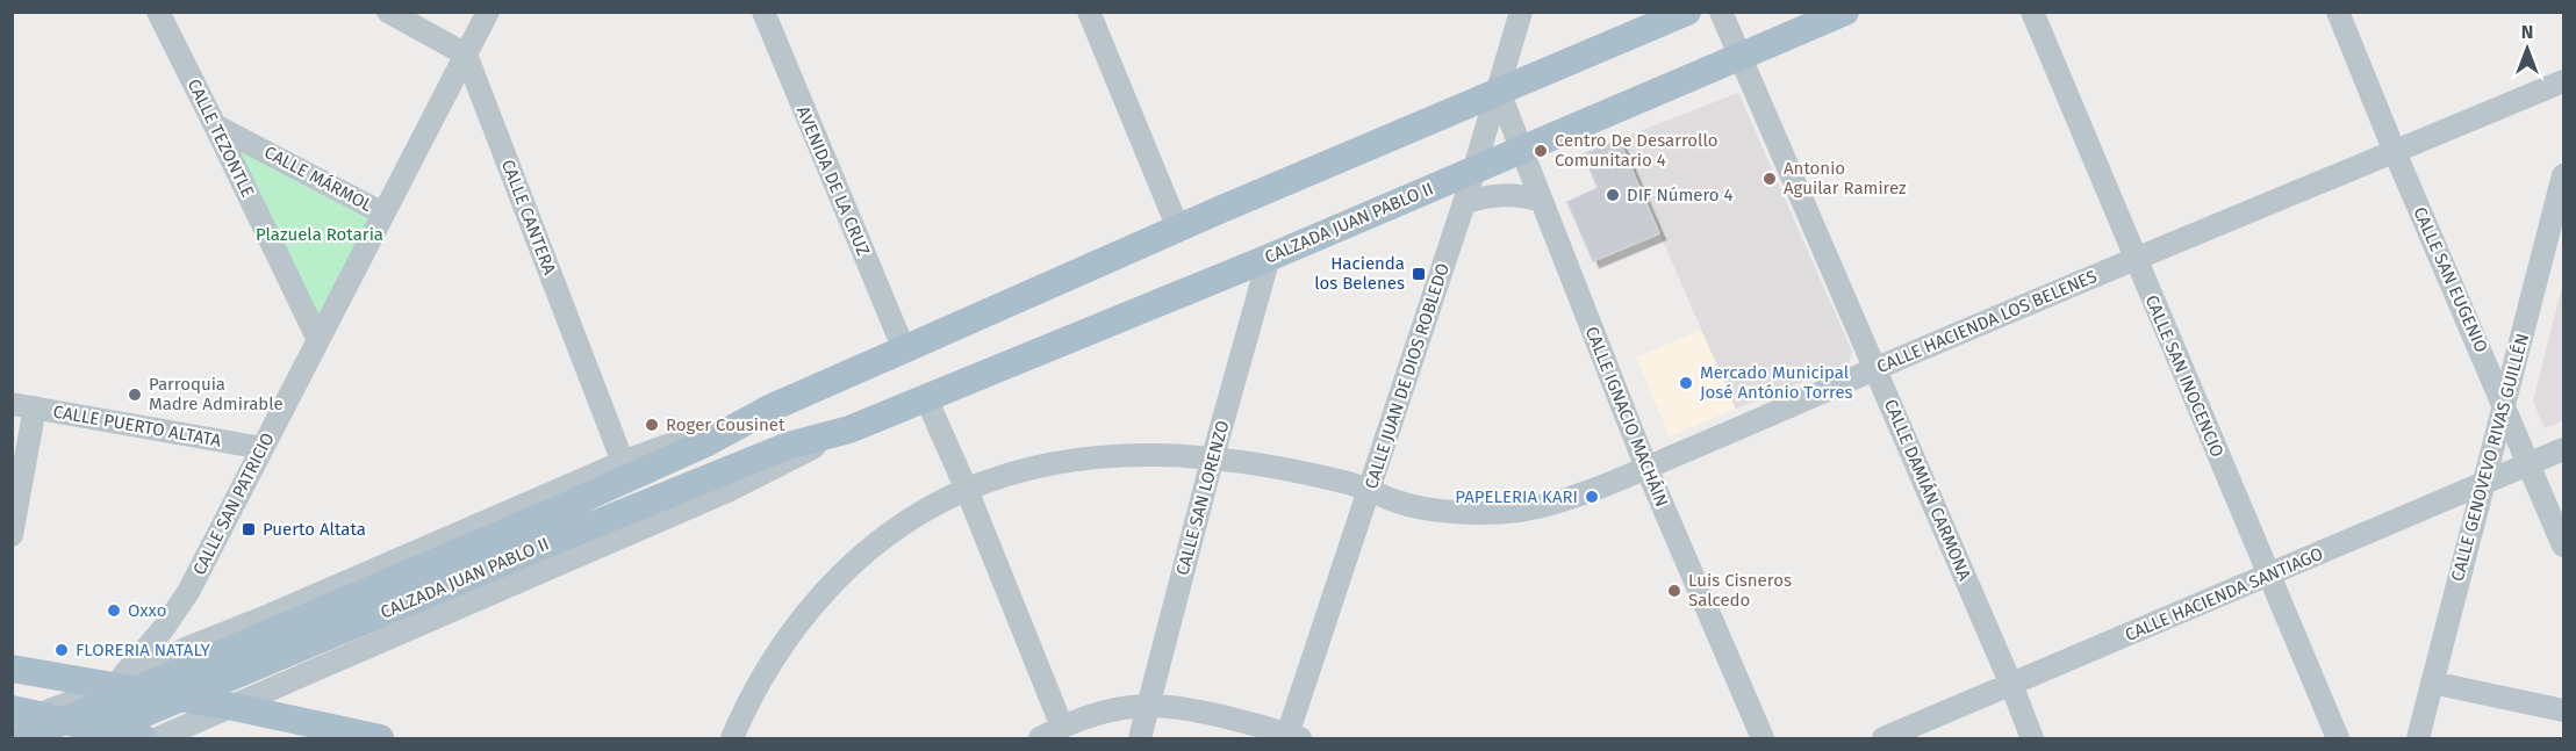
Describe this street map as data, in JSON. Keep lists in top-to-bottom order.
{
  "streets": {
    "main road": ["CALZADA JUAN PABLO II"],
    "street": [
      "CALLE TEZONTLE",
      "CALLE MÁRMOL",
      "AVENIDA DE LA CRUZ",
      "CALLE CANTERA",
      "CALLE SAN EUGENIO",
      "CALLE HACIENDA LOS BELENES",
      "CALLE JUAN DE DIOS ROBLEDO",
      "CALLE SAN INOCENCIO",
      "CALLE IGNACIO MACHÁIN",
      "CALLE PUERTO ALTATA",
      "CALLE GENOVEVO RIVAS GUILLÉN",
      "CALLE DAMIÁN CARMONA",
      "CALLE SAN LORENZO",
      "CALLE SAN PATRICIO",
      "CALLE HACIENDA SANTIAGO"
    ]
  },
  "crossings": [
    ["CALLE TEZONTLE", "CALLE MÁRMOL"],
    ["CALLE TEZONTLE", "CALLE SAN PATRICIO"],
    ["CALLE MÁRMOL", "CALLE SAN PATRICIO"],
    ["AVENIDA DE LA CRUZ", "CALZADA JUAN PABLO II"],
    ["CALLE CANTERA", "CALZADA JUAN PABLO II"],
    ["CALLE CANTERA", "CALLE SAN PATRICIO"],
    ["CALZADA JUAN PABLO II", "CALLE JUAN DE DIOS ROBLEDO"],
    ["CALZADA JUAN PABLO II", "CALLE IGNACIO MACHÁIN"],
    ["CALZADA JUAN PABLO II", "CALLE DAMIÁN CARMONA"],
    ["CALZADA JUAN PABLO II", "CALLE SAN LORENZO"],
    ["CALZADA JUAN PABLO II", "CALLE SAN PATRICIO"],
    ["CALLE SAN EUGENIO", "CALLE HACIENDA LOS BELENES"],
    ["CALLE SAN EUGENIO", "CALLE GENOVEVO RIVAS GUILLÉN"],
    ["CALLE SAN EUGENIO", "CALLE HACIENDA SANTIAGO"],
    ["CALLE HACIENDA LOS BELENES", "CALLE JUAN DE DIOS ROBLEDO"],
    ["CALLE HACIENDA LOS BELENES", "CALLE SAN INOCENCIO"],
    ["CALLE HACIENDA LOS BELENES", "CALLE IGNACIO MACHÁIN"],
    ["CALLE HACIENDA LOS BELENES", "CALLE DAMIÁN CARMONA"],
    ["CALLE HACIENDA LOS BELENES", "CALLE SAN LORENZO"],
    ["CALLE JUAN DE DIOS ROBLEDO", "CALLE IGNACIO MACHÁIN"],
    ["CALLE SAN INOCENCIO", "CALLE HACIENDA SANTIAGO"],
    ["CALLE PUERTO ALTATA", "CALLE SAN PATRICIO"],
    ["CALLE GENOVEVO RIVAS GUILLÉN", "CALLE HACIENDA SANTIAGO"],
    ["CALLE DAMIÁN CARMONA", "CALLE HACIENDA SANTIAGO"]
  ],
  "parks": ["Plazuela Rotaria"],
  "places": {
    "other": [
      "Centro De Desarrollo Comunitario 4",
      "Antonio Aguilar Ramirez",
      "DIF Número 4",
      "Mercado Municipal José António Torres",
      "Parroquia Madre Admirable",
      "Roger Cousinet",
      "PAPELERIA KARI",
      "Luis Cisneros Salcedo",
      "Oxxo",
      "FLORERIA NATALY"
    ],
    "transit": ["Hacienda los Belenes", "Puerto Altata"]
  },
  "north": "top"
}
